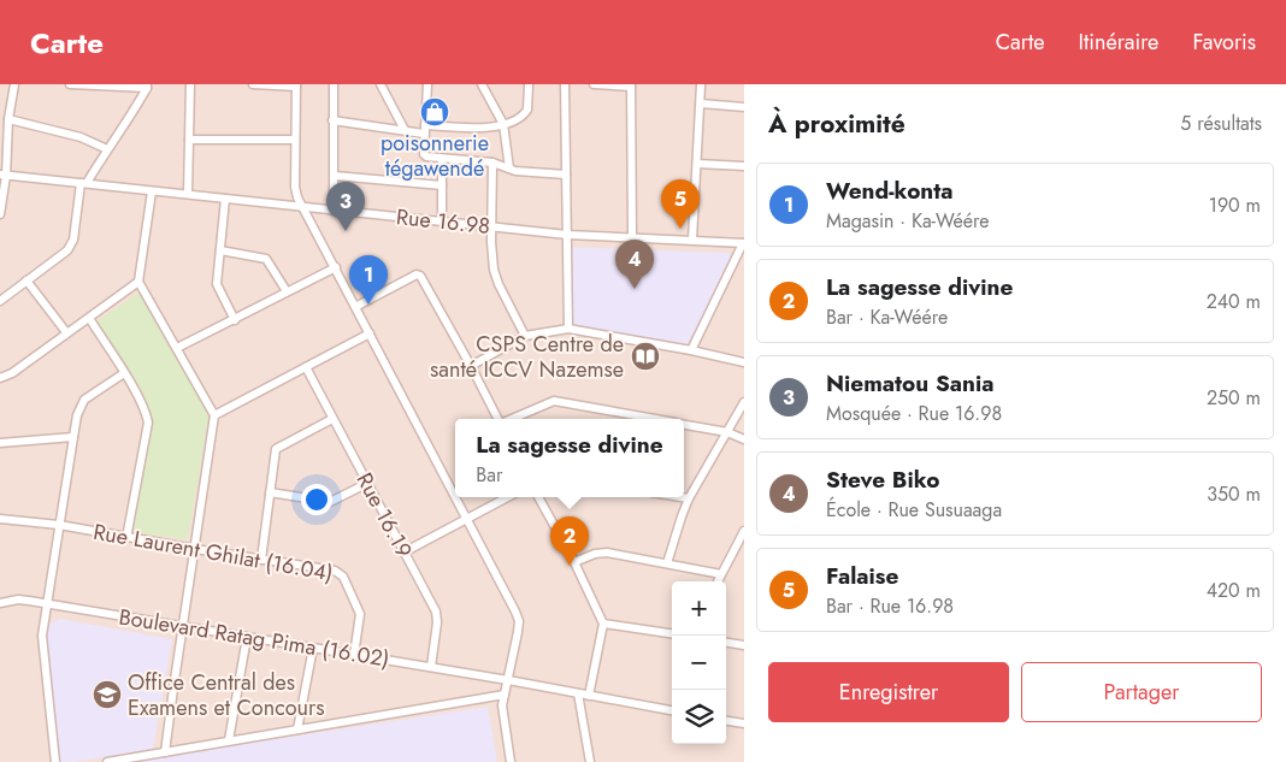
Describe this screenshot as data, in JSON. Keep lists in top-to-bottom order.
{
  "streets": {
    "street": [
      "Rue 16.98",
      "Rue 16.19",
      "Rue Laurent Ghilat (16.04)",
      "Boulevard Ratag Pima (16.02)"
    ]
  },
  "crossings": [
    ["Rue 16.19", "Boulevard Ratag Pima (16.02)"],
    ["Rue Laurent Ghilat (16.04)", "Boulevard Ratag Pima (16.02)"]
  ],
  "places": {
    "shop": ["poisonnerie tégawendé"],
    "library": ["CSPS Centre de santé ICCV Nazemse"],
    "school or university": ["Office Central des Examens et Concours"]
  },
  "page": {
    "header": "Carte",
    "nav": ["Carte", "Itinéraire", "Favoris"],
    "heading": ["À proximité", "5 résultats"],
    "list": [
      {
        "mark": "1",
        "name": "Wend-konta",
        "note": "Magasin · Ka-Wéére",
        "value": "190 m"
      },
      {
        "mark": "2",
        "name": "La sagesse divine",
        "note": "Bar · Ka-Wéére",
        "value": "240 m"
      },
      {
        "mark": "3",
        "name": "Niematou Sania",
        "note": "Mosquée · Rue 16.98",
        "value": "250 m"
      },
      {
        "mark": "4",
        "name": "Steve Biko",
        "note": "École · Rue Susuaaga",
        "value": "350 m"
      },
      {
        "mark": "5",
        "name": "Falaise",
        "note": "Bar · Rue 16.98",
        "value": "420 m"
      }
    ],
    "pins": [
      "5",
      "3",
      "4",
      "1",
      "2"
    ],
    "popup": ["La sagesse divine", "Bar"],
    "map_buttons": ["+", "−"],
    "buttons": ["Enregistrer", "Partager"]
  }
}
